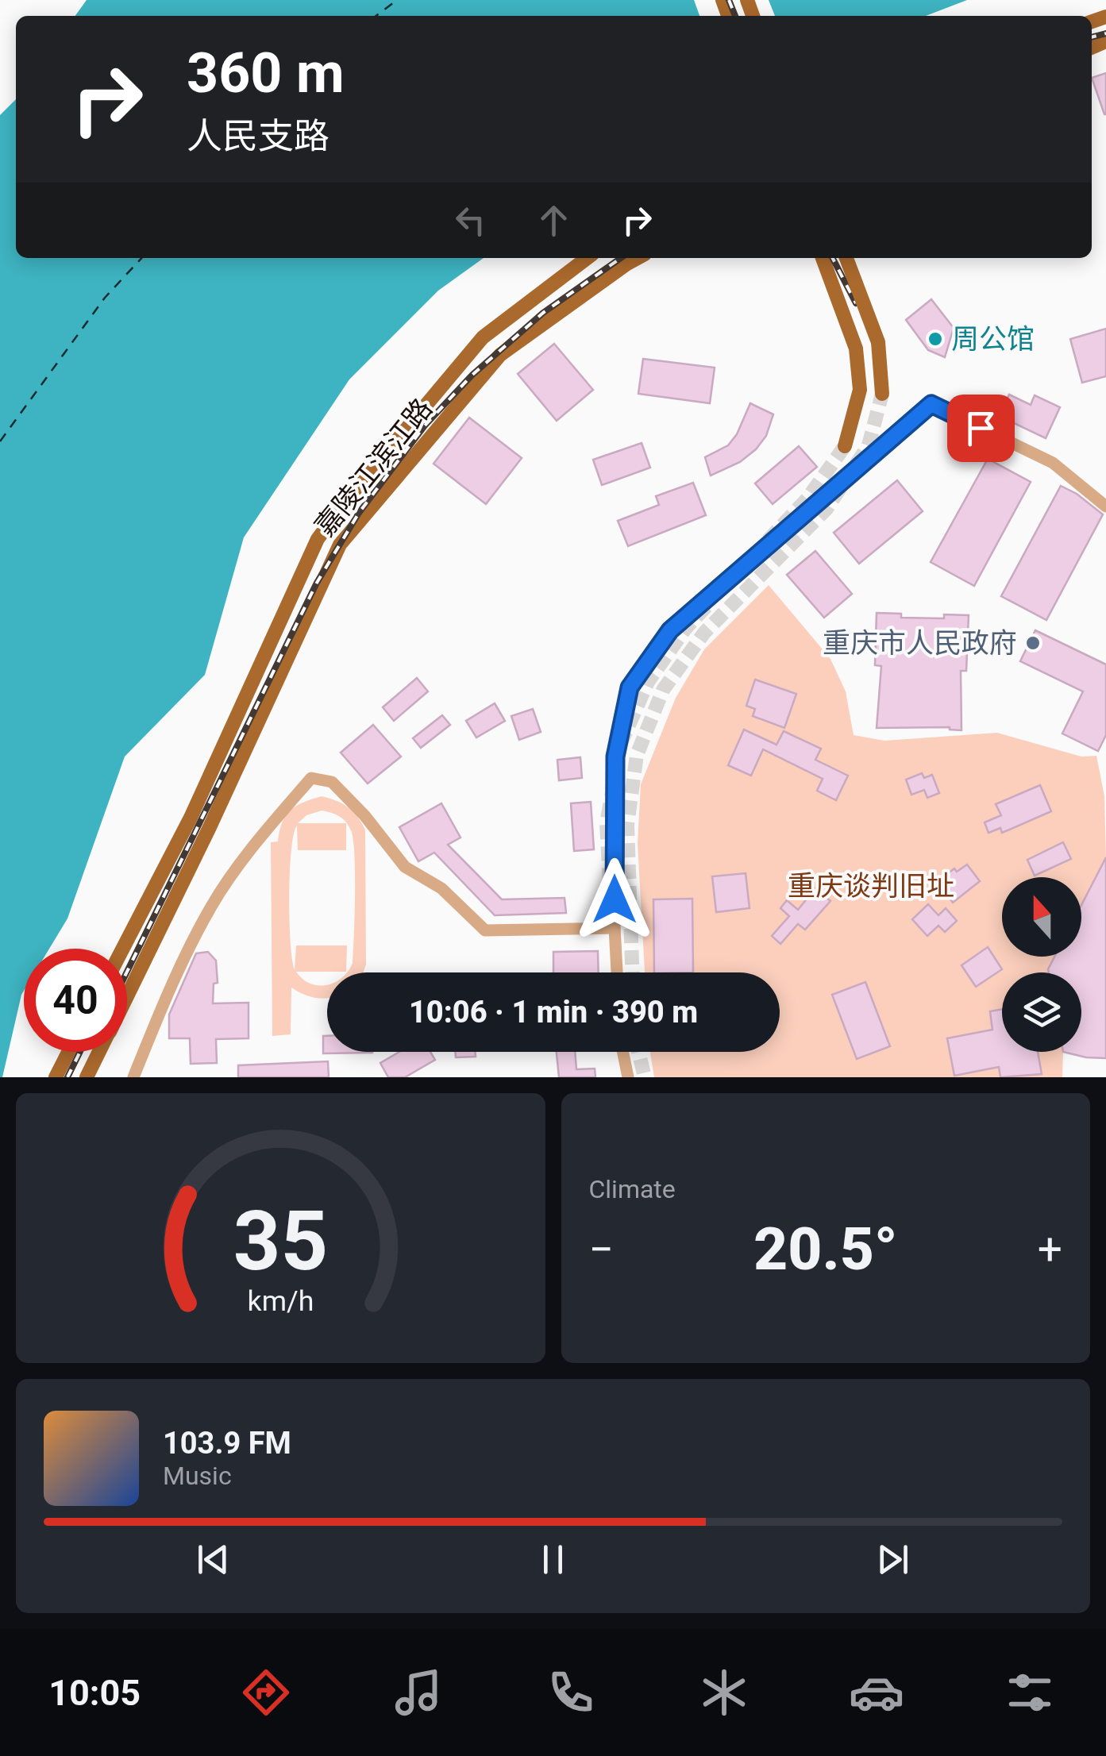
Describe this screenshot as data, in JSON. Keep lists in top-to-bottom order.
{
  "streets": {
    "main road": ["嘉陵江滨江路"]
  },
  "parks": ["重庆谈判旧址"],
  "places": ["周公馆", "重庆市人民政府"],
  "north": "top",
  "page": {
    "turn": ["360 m", "人民支路"],
    "limit": "40",
    "trip": "10:06 · 1 min · 390 m",
    "tile": "Climate",
    "heat": ["−", "20.5°", "+"],
    "song": ["103.9 FM", "Music"],
    "tabs": "10:05",
    "gauge": ["35", "km/h"]
  }
}
